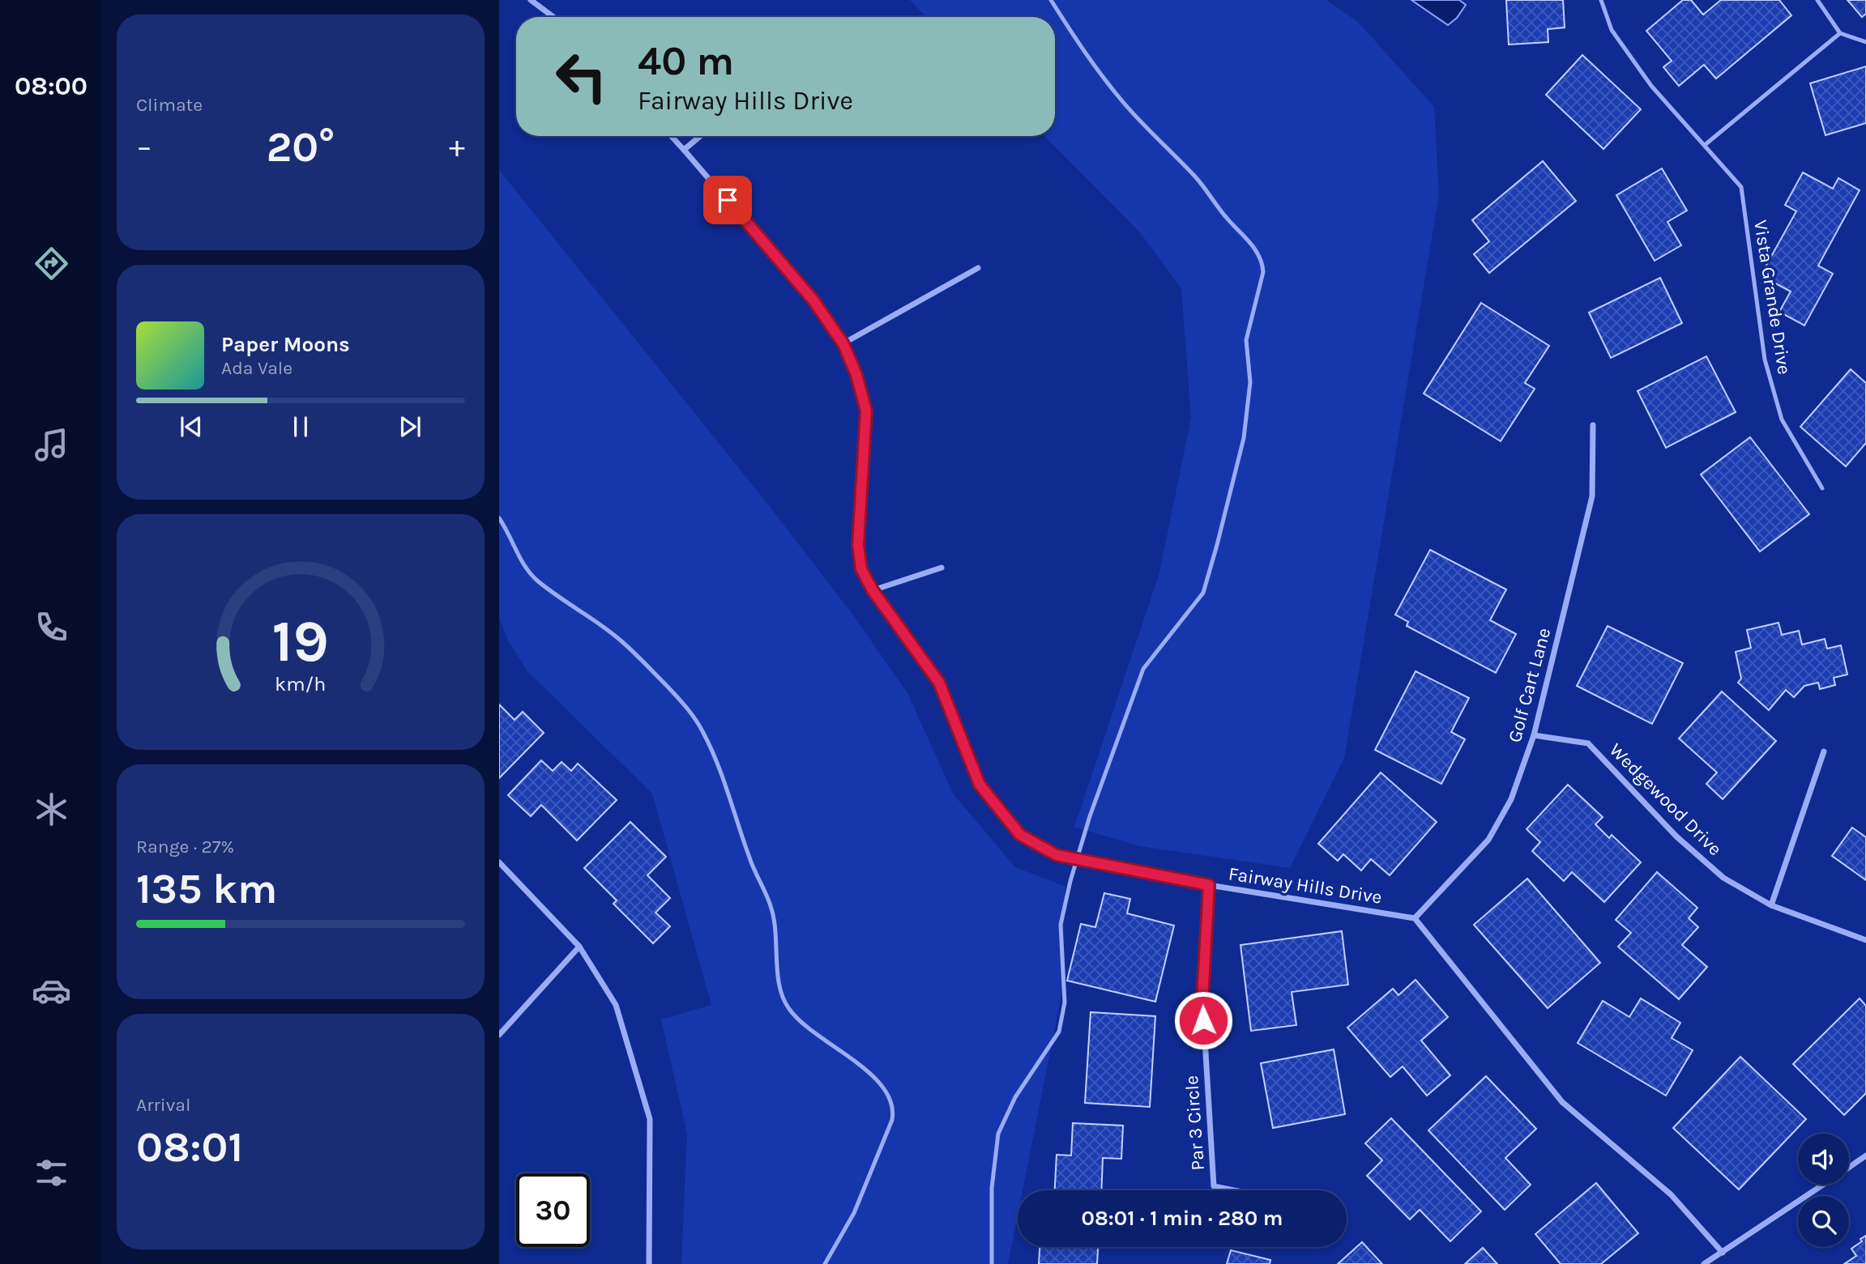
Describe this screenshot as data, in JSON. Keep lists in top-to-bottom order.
{
  "streets": {
    "street": [
      "Golf Cart Lane",
      "Wedgewood Drive",
      "Fairway Hills Drive",
      "Par 3 Circle"
    ],
    "lane": ["Vista Grande Drive"]
  },
  "crossings": [
    ["Golf Cart Lane", "Wedgewood Drive"],
    ["Golf Cart Lane", "Fairway Hills Drive"],
    ["Fairway Hills Drive", "Par 3 Circle"]
  ],
  "page": {
    "tabs": "08:00",
    "tile": [
      "Climate",
      ["Range · 27%", "135 km"],
      ["Arrival", "08:01"]
    ],
    "turn": ["40 m", "Fairway Hills Drive"],
    "heat": ["−", "20°", "+"],
    "song": ["Paper Moons", "Ada Vale"],
    "limit": "30",
    "trip": "08:01 · 1 min · 280 m",
    "gauge": ["19", "km/h"]
  }
}
